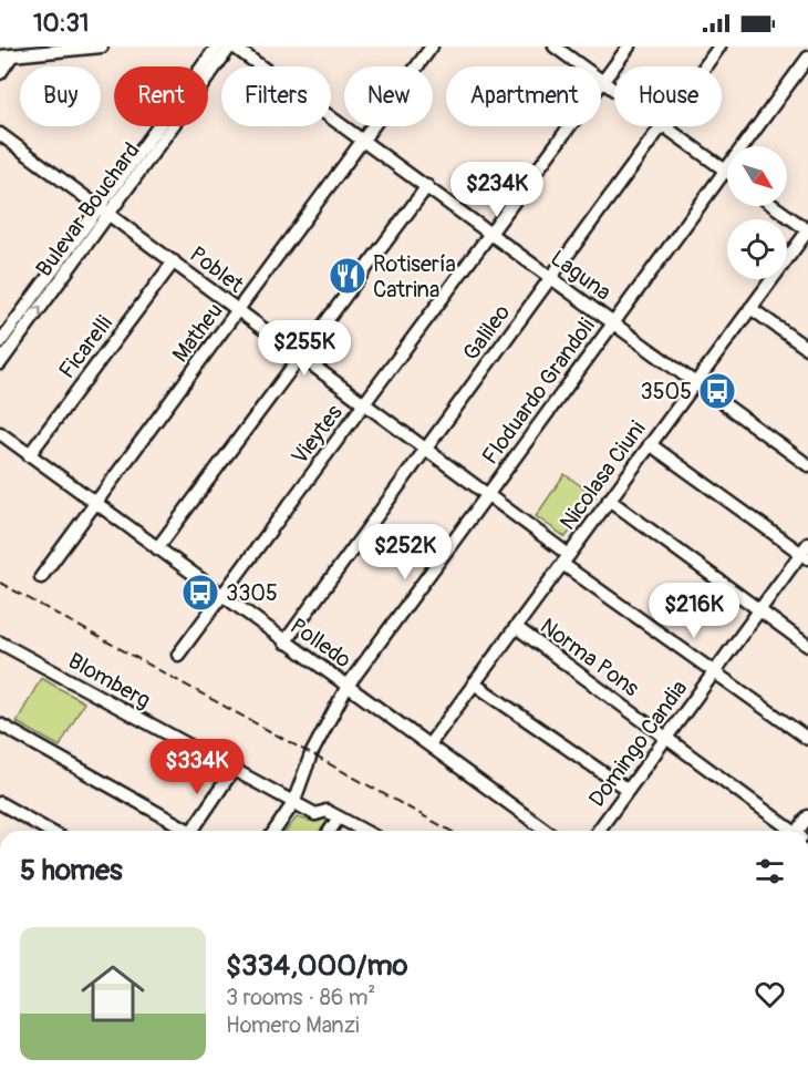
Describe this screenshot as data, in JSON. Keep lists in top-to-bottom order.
{
  "streets": {
    "street": [
      "Bulevar Bouchard",
      "Poblet",
      "Laguna",
      "Matheu",
      "Galileo",
      "Ficarelli",
      "Floduardo Grandoli",
      "Vieytes",
      "Nicolasa Ciuni",
      "Polledo",
      "Norma Pons",
      "Blomberg",
      "Domingo Candia"
    ]
  },
  "crossings": [
    ["Bulevar Bouchard", "Poblet"],
    ["Bulevar Bouchard", "Laguna"],
    ["Poblet", "Matheu"],
    ["Poblet", "Galileo"],
    ["Poblet", "Ficarelli"],
    ["Poblet", "Floduardo Grandoli"],
    ["Poblet", "Vieytes"],
    ["Poblet", "Nicolasa Ciuni"],
    ["Poblet", "Domingo Candia"],
    ["Laguna", "Matheu"],
    ["Laguna", "Galileo"],
    ["Laguna", "Floduardo Grandoli"],
    ["Laguna", "Vieytes"],
    ["Laguna", "Nicolasa Ciuni"],
    ["Matheu", "Polledo"],
    ["Galileo", "Polledo"],
    ["Ficarelli", "Polledo"],
    ["Floduardo Grandoli", "Polledo"],
    ["Floduardo Grandoli", "Blomberg"],
    ["Vieytes", "Polledo"],
    ["Nicolasa Ciuni", "Polledo"],
    ["Nicolasa Ciuni", "Norma Pons"],
    ["Norma Pons", "Domingo Candia"]
  ],
  "places": {
    "restaurant": ["Rotisería Catrina"],
    "bus stop": ["3505", "3305"]
  },
  "north": "bottom right",
  "page": {
    "status": "10:31",
    "chip": [
      "Buy",
      "Rent",
      "Filters",
      "New",
      "Apartment",
      "House"
    ],
    "price": [
      "$234K",
      "$255K",
      "$252K",
      "$216K",
      "$334K"
    ],
    "heading": "5 homes",
    "list": [
      {
        "name": "$334,000/mo",
        "note": "3 rooms · 86 m² · Homero Manzi"
      }
    ]
  }
}
